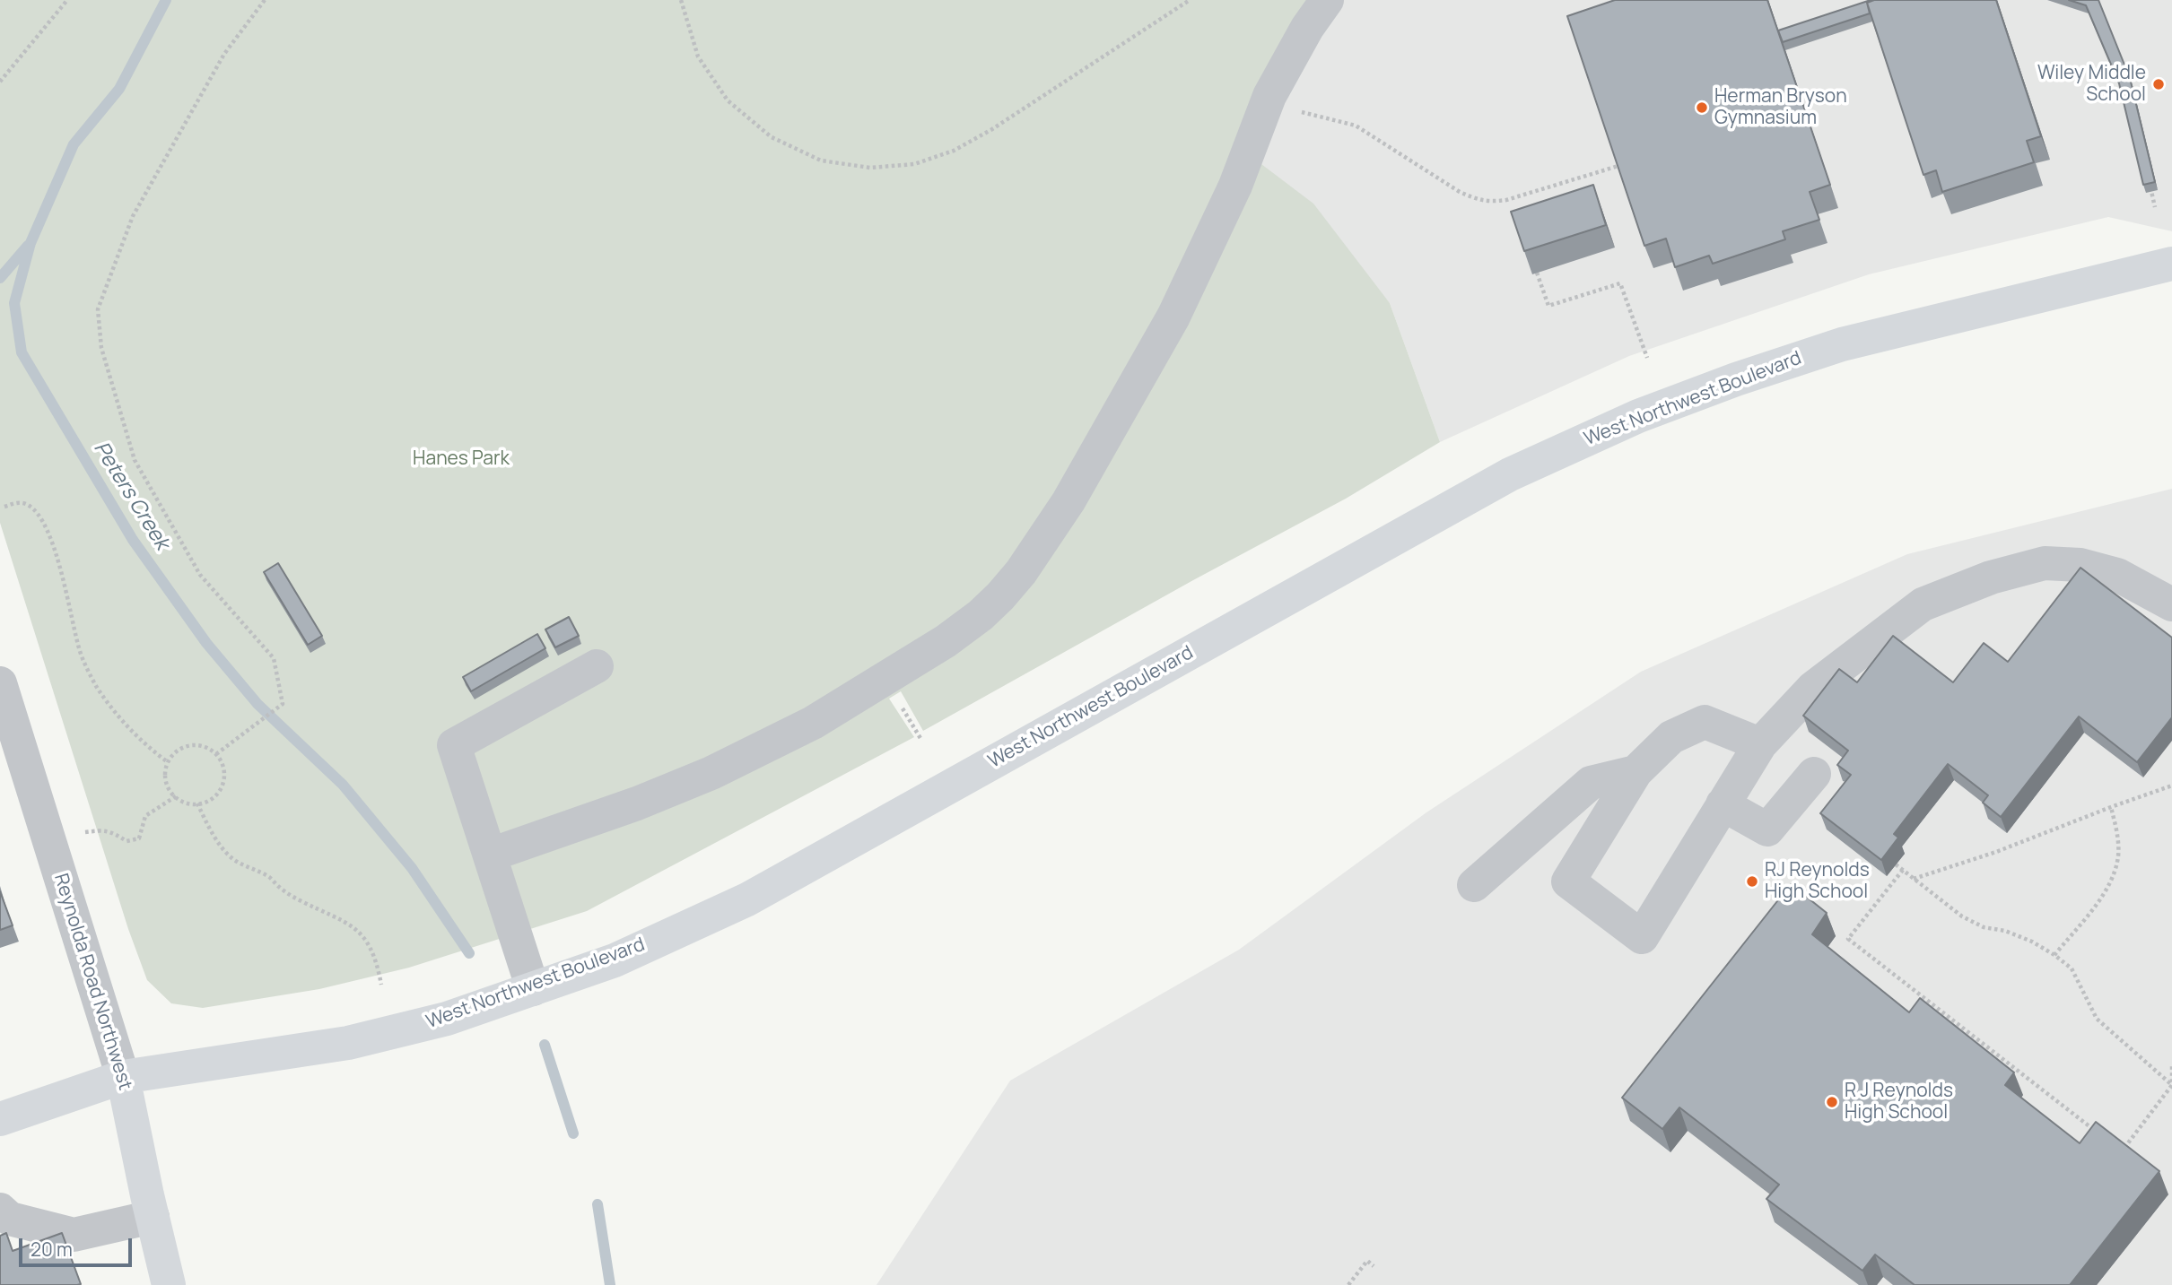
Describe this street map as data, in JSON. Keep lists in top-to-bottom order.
{
  "streets": {
    "main road": ["West Northwest Boulevard", "Reynolda Road Northwest"]
  },
  "crossings": [
    ["West Northwest Boulevard", "Reynolda Road Northwest"]
  ],
  "water": ["Peters Creek"],
  "parks": ["Hanes Park"],
  "places": [
    "Wiley Middle School",
    "Herman Bryson Gymnasium",
    "RJ Reynolds High School",
    "R J Reynolds High School"
  ],
  "scale_bar": "20 m"
}
